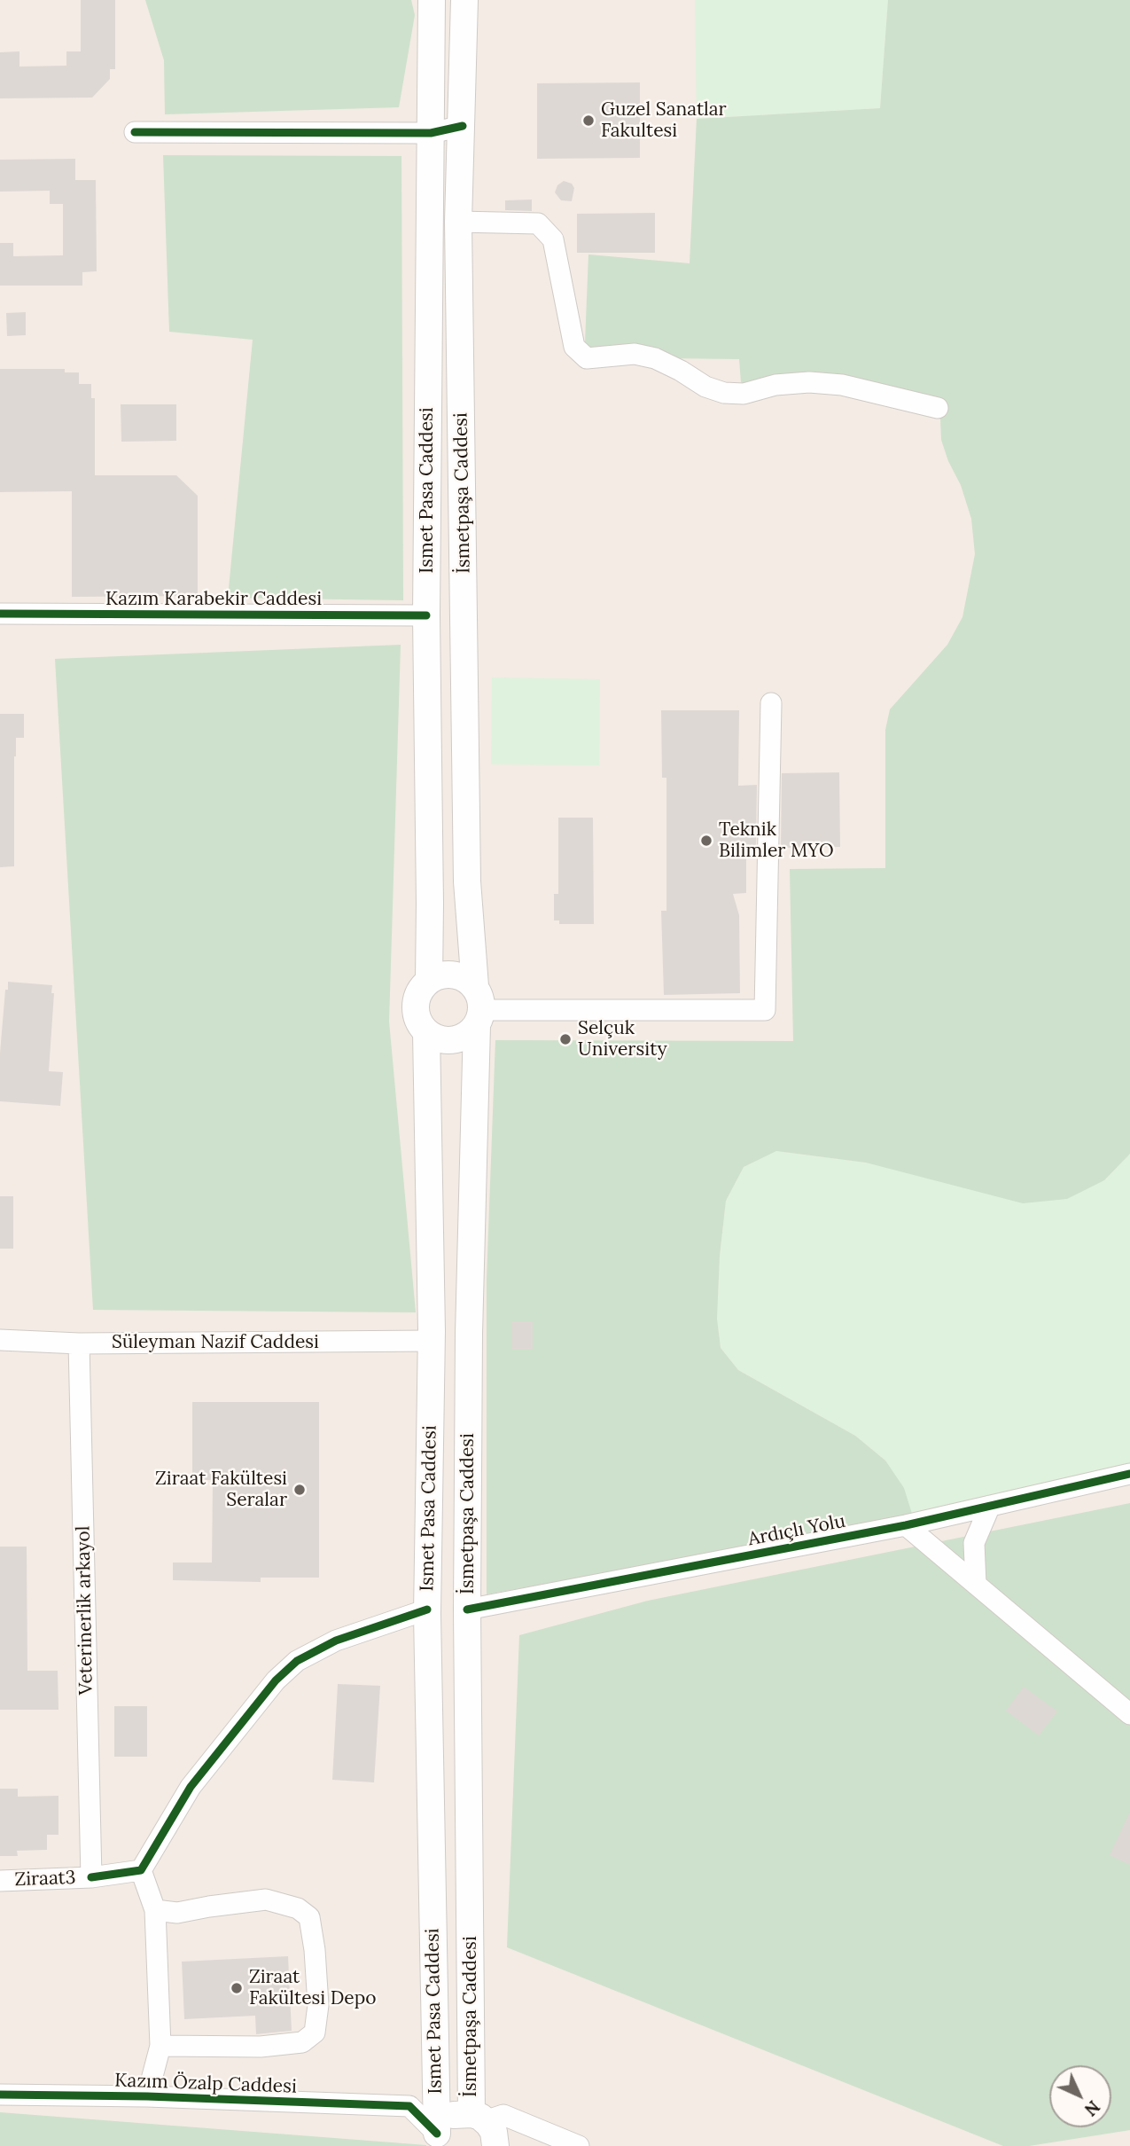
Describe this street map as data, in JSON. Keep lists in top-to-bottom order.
{
  "streets": {
    "main road": ["Ismet Pasa Caddesi", "İsmetpaşa Caddesi"],
    "street": [
      "Kazım Karabekir Caddesi",
      "Süleyman Nazif Caddesi",
      "Ardıçlı Yolu",
      "Veterinerlik arkayol",
      "Ziraat3",
      "Kazım Özalp Caddesi"
    ]
  },
  "crossings": [
    ["Ismet Pasa Caddesi", "İsmetpaşa Caddesi"],
    ["Ismet Pasa Caddesi", "Kazım Karabekir Caddesi"],
    ["Ismet Pasa Caddesi", "Süleyman Nazif Caddesi"],
    ["Ismet Pasa Caddesi", "Kazım Özalp Caddesi"],
    ["İsmetpaşa Caddesi", "Ardıçlı Yolu"],
    ["Süleyman Nazif Caddesi", "Veterinerlik arkayol"],
    ["Veterinerlik arkayol", "Ziraat3"]
  ],
  "places": [
    "Guzel Sanatlar Fakultesi",
    "Teknik Bilimler MYO",
    "Selçuk University",
    "Ziraat Fakültesi Seralar",
    "Ziraat Fakültesi Depo"
  ],
  "north": "bottom right"
}
